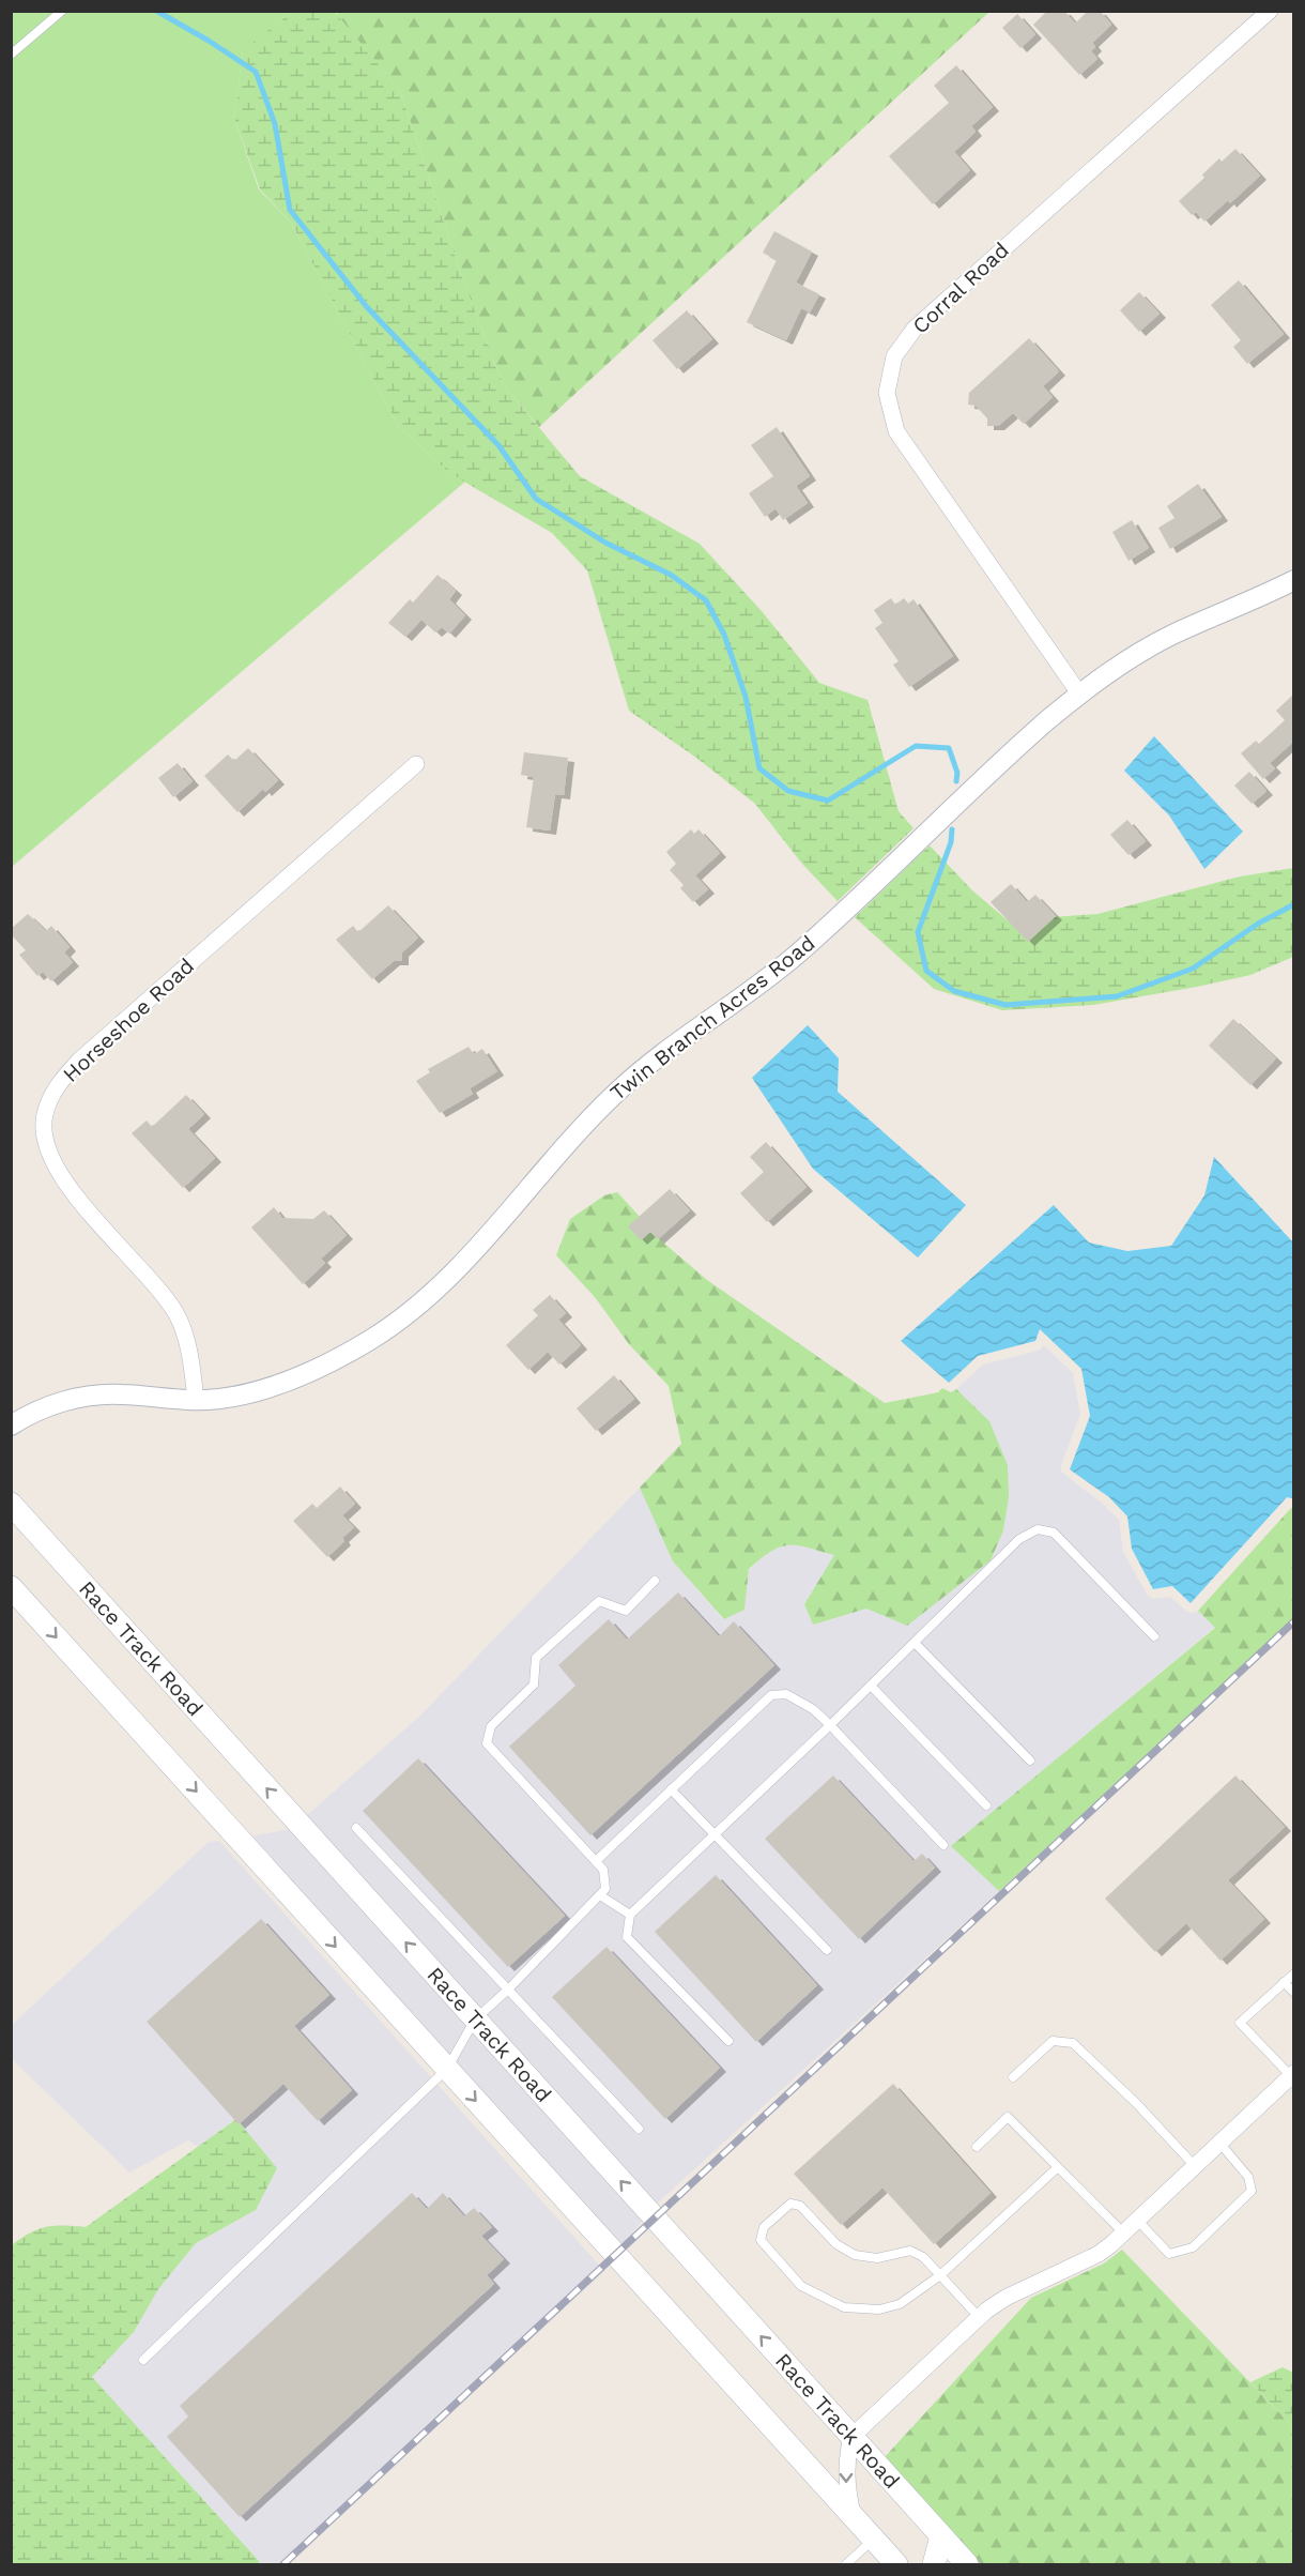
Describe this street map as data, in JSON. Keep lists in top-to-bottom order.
{
  "streets": {
    "main road": ["Race Track Road"],
    "street": ["Corral Road", "Twin Branch Acres Road", "Horseshoe Road"]
  },
  "crossings": [
    ["Corral Road", "Twin Branch Acres Road"],
    ["Twin Branch Acres Road", "Horseshoe Road"]
  ]
}
